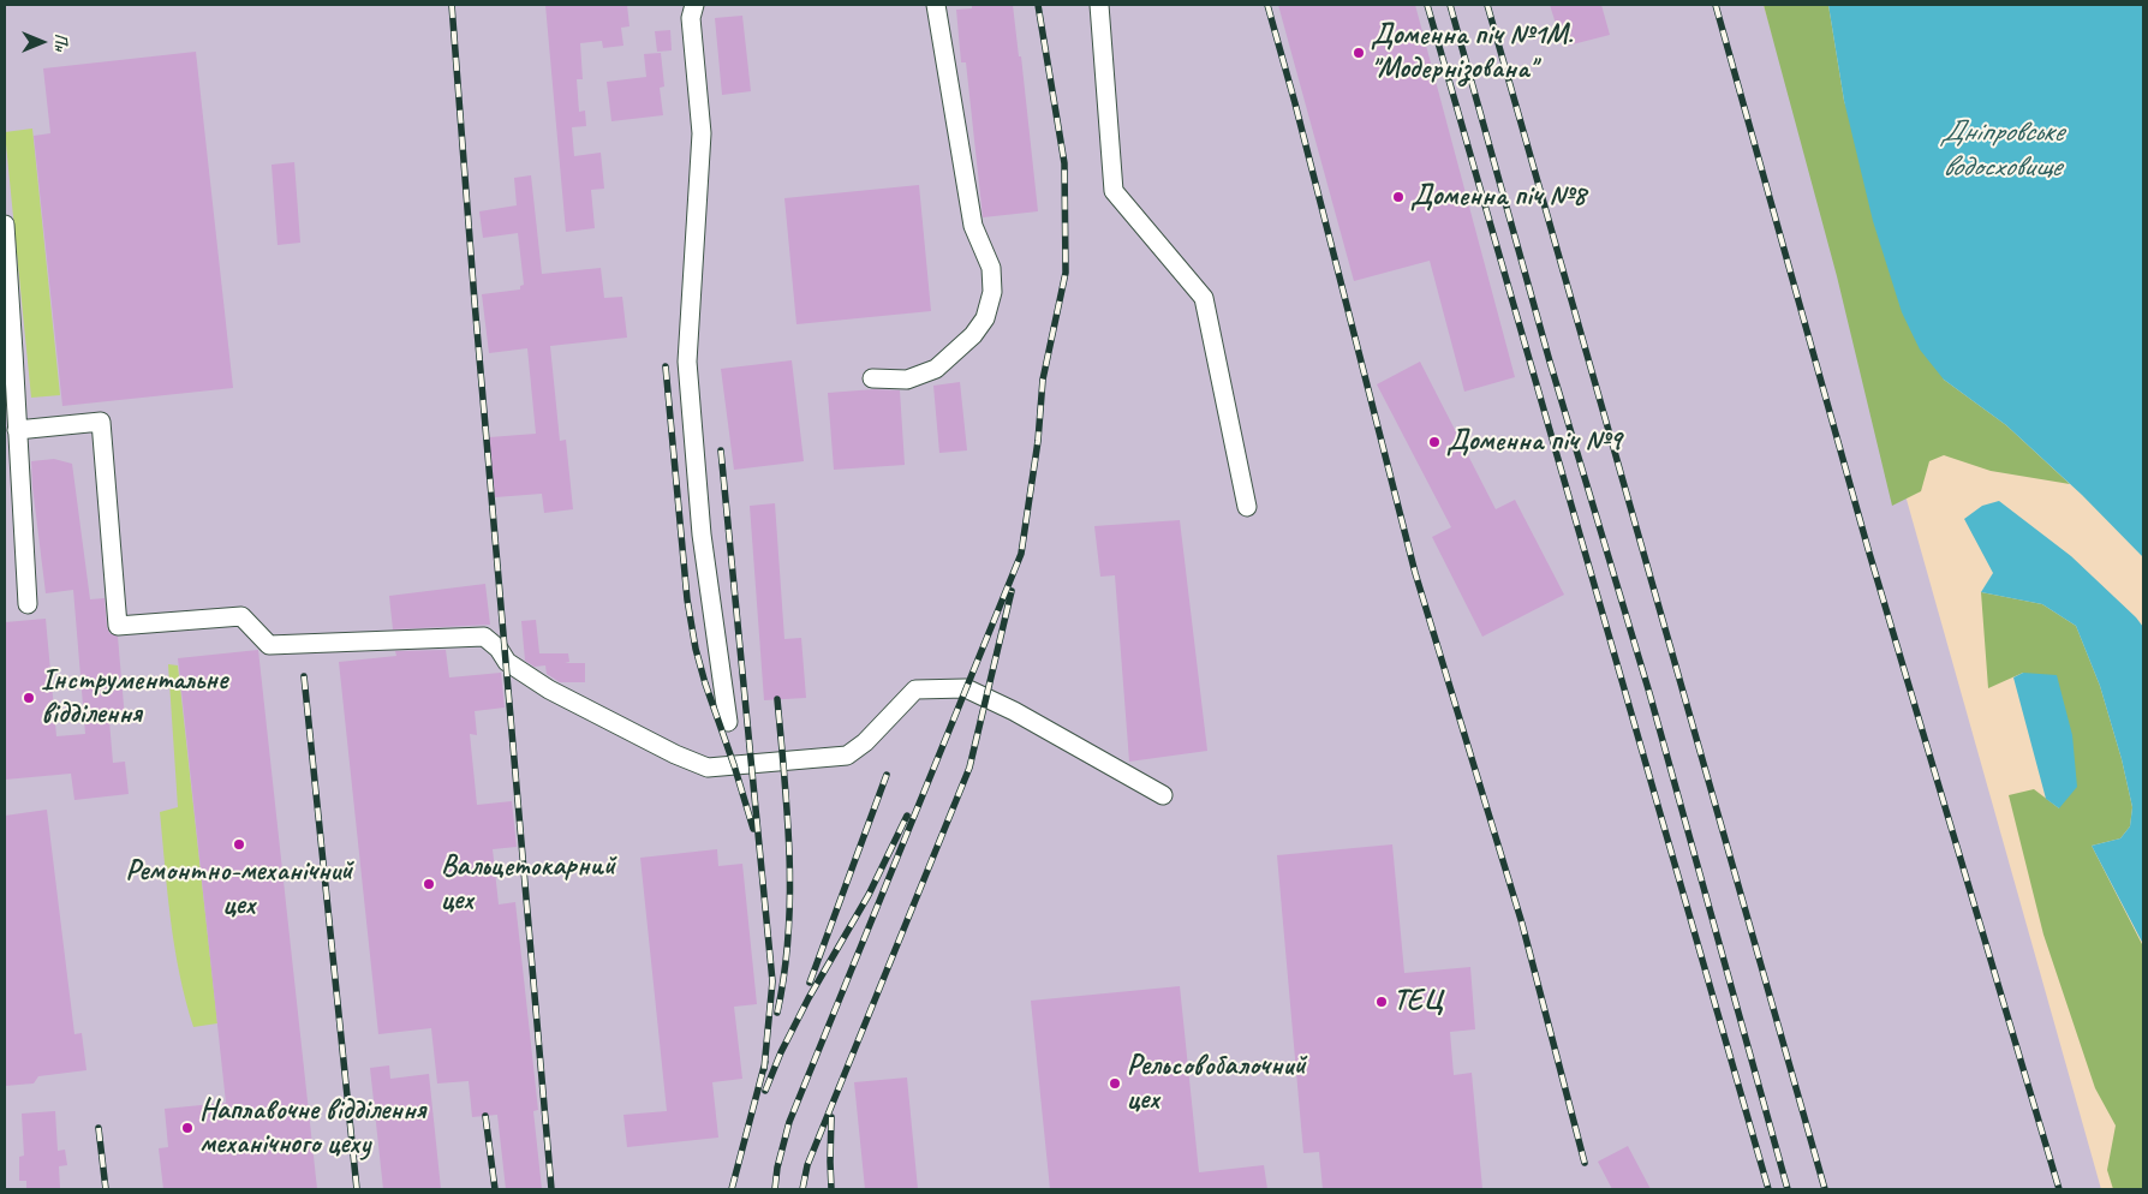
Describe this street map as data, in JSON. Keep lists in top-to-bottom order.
{
  "water": ["Дніпровське водосховище"],
  "places": [
    "Доменна піч №1М. \"Модернізована\"",
    "Доменна піч №8",
    "Доменна піч №9",
    "Інструментальне відділення",
    "Ремонтно-механічний цех",
    "Вальцетокарний цех",
    "ТЕЦ",
    "Рельсовобалочний цех",
    "Наплавочне відділення механічного цеху"
  ],
  "north": "right"
}
